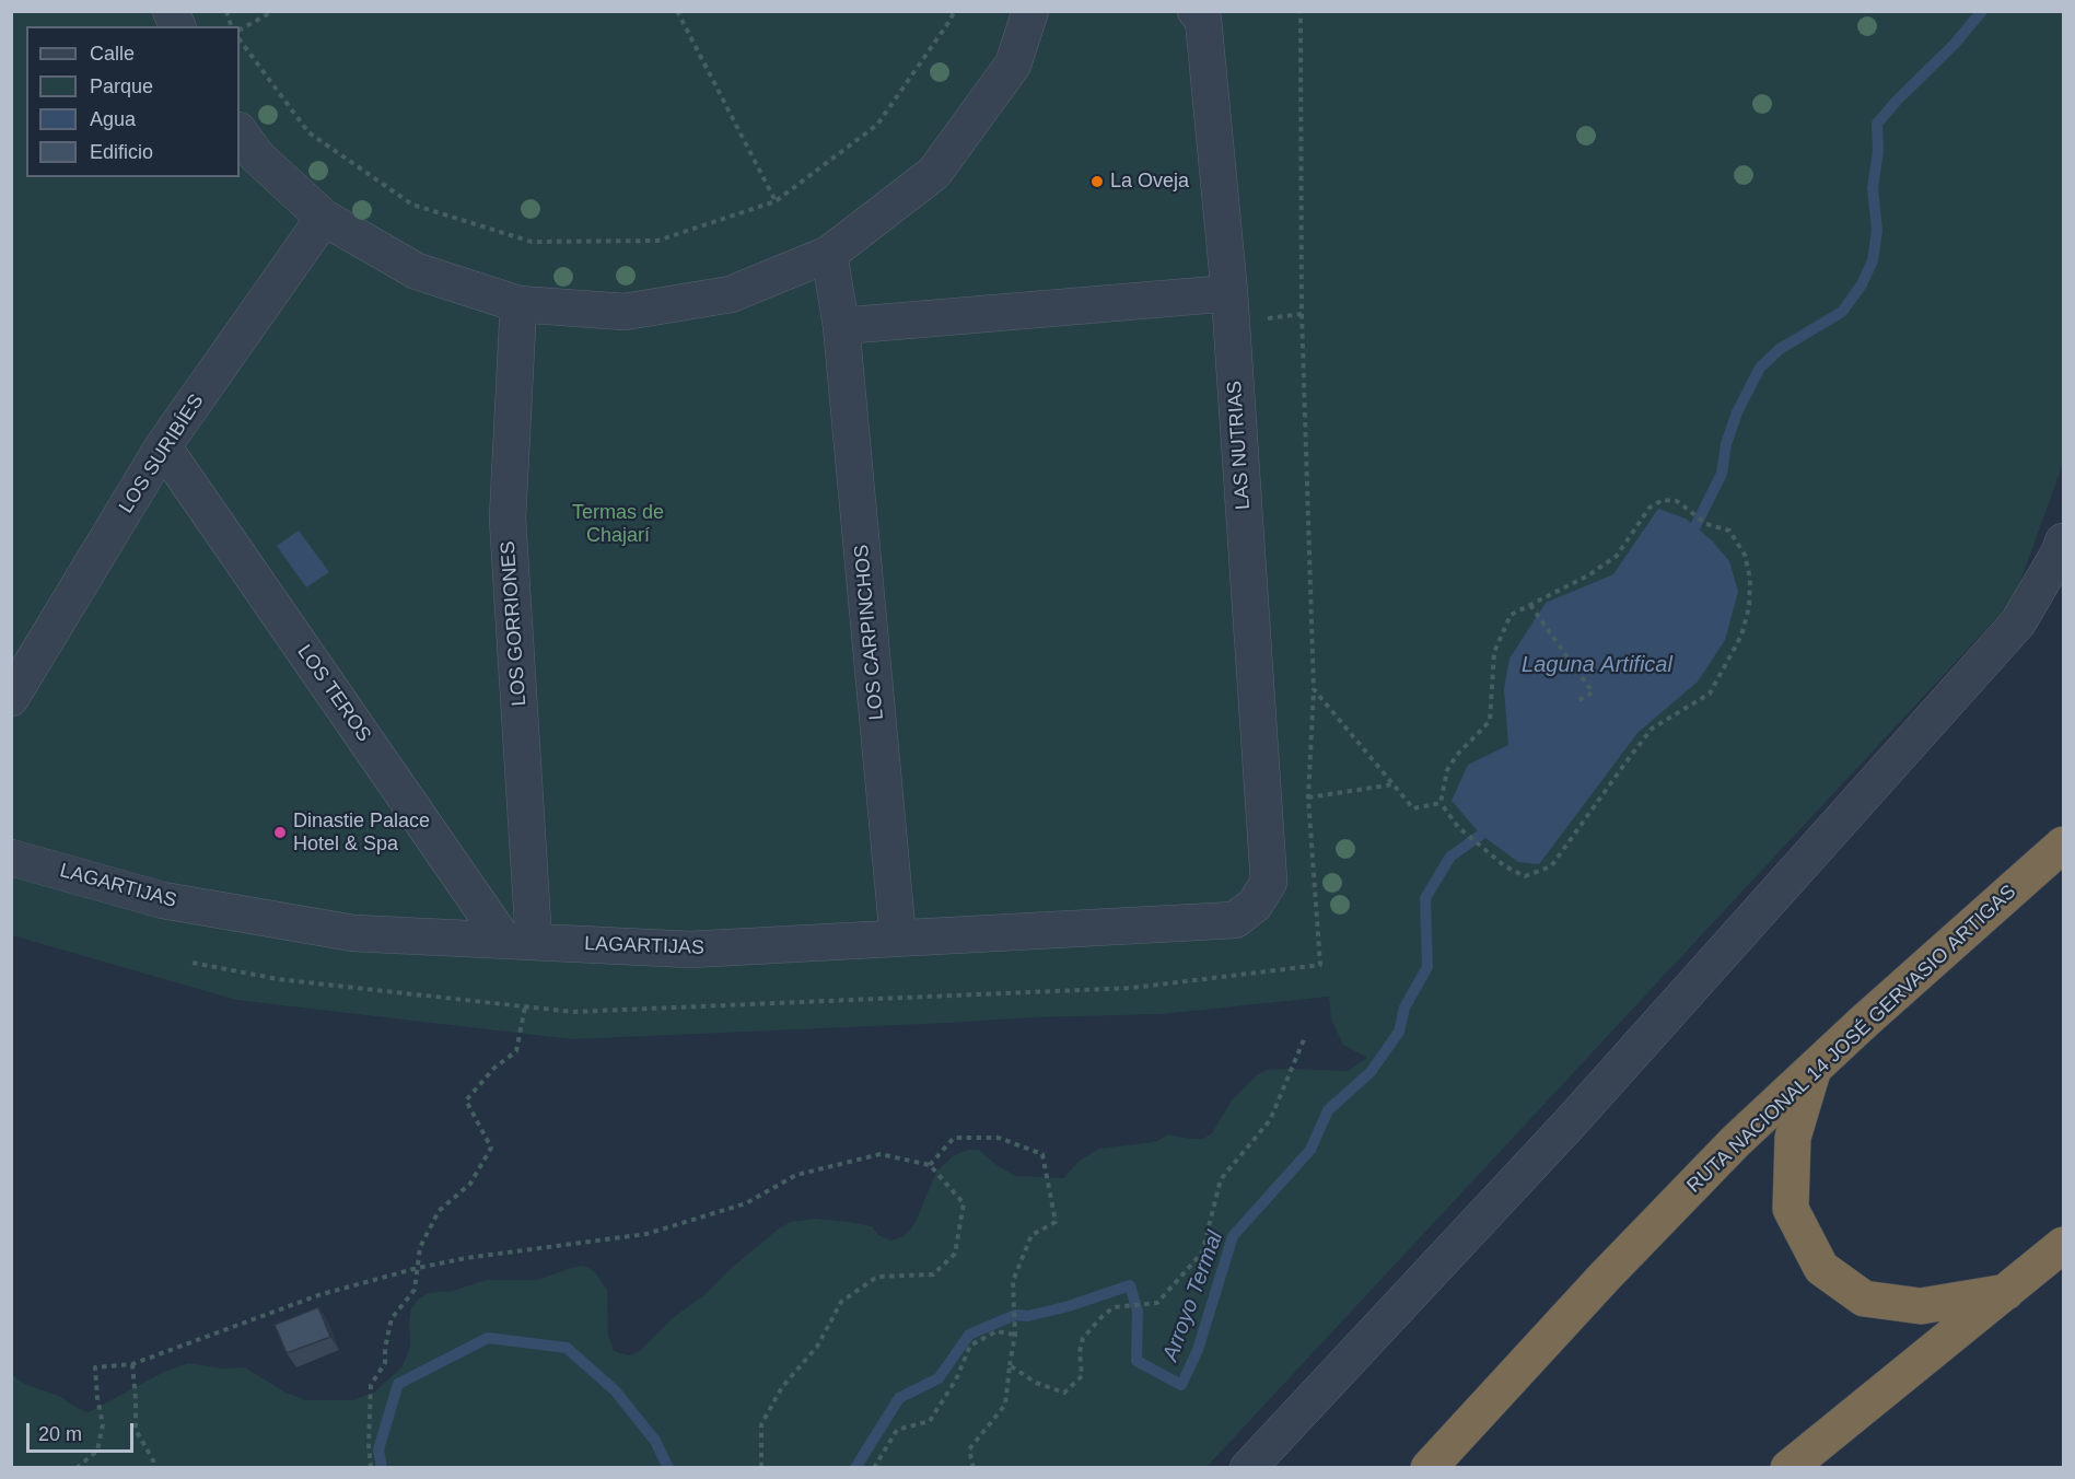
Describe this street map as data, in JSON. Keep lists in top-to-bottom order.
{
  "streets": {
    "highway": ["RUTA NACIONAL 14 JOSÉ GERVASIO ARTIGAS"],
    "street": [
      "LAS NUTRIAS",
      "LOS SURIBÍES",
      "LOS GORRIONES",
      "LOS CARPINCHOS",
      "LOS TEROS",
      "LAGARTIJAS"
    ]
  },
  "crossings": [
    ["LAS NUTRIAS", "LAGARTIJAS"],
    ["LOS SURIBÍES", "LOS TEROS"],
    ["LOS GORRIONES", "LOS TEROS"],
    ["LOS GORRIONES", "LAGARTIJAS"],
    ["LOS CARPINCHOS", "LAGARTIJAS"],
    ["LOS TEROS", "LAGARTIJAS"]
  ],
  "water": ["Laguna Artifical", "Arroyo Termal"],
  "parks": ["Termas de Chajarí"],
  "places": ["La Oveja", "Dinastie Palace Hotel & Spa"],
  "legend": [
    "Calle",
    "Parque",
    "Agua",
    "Edificio"
  ],
  "scale_bar": "20 m"
}
